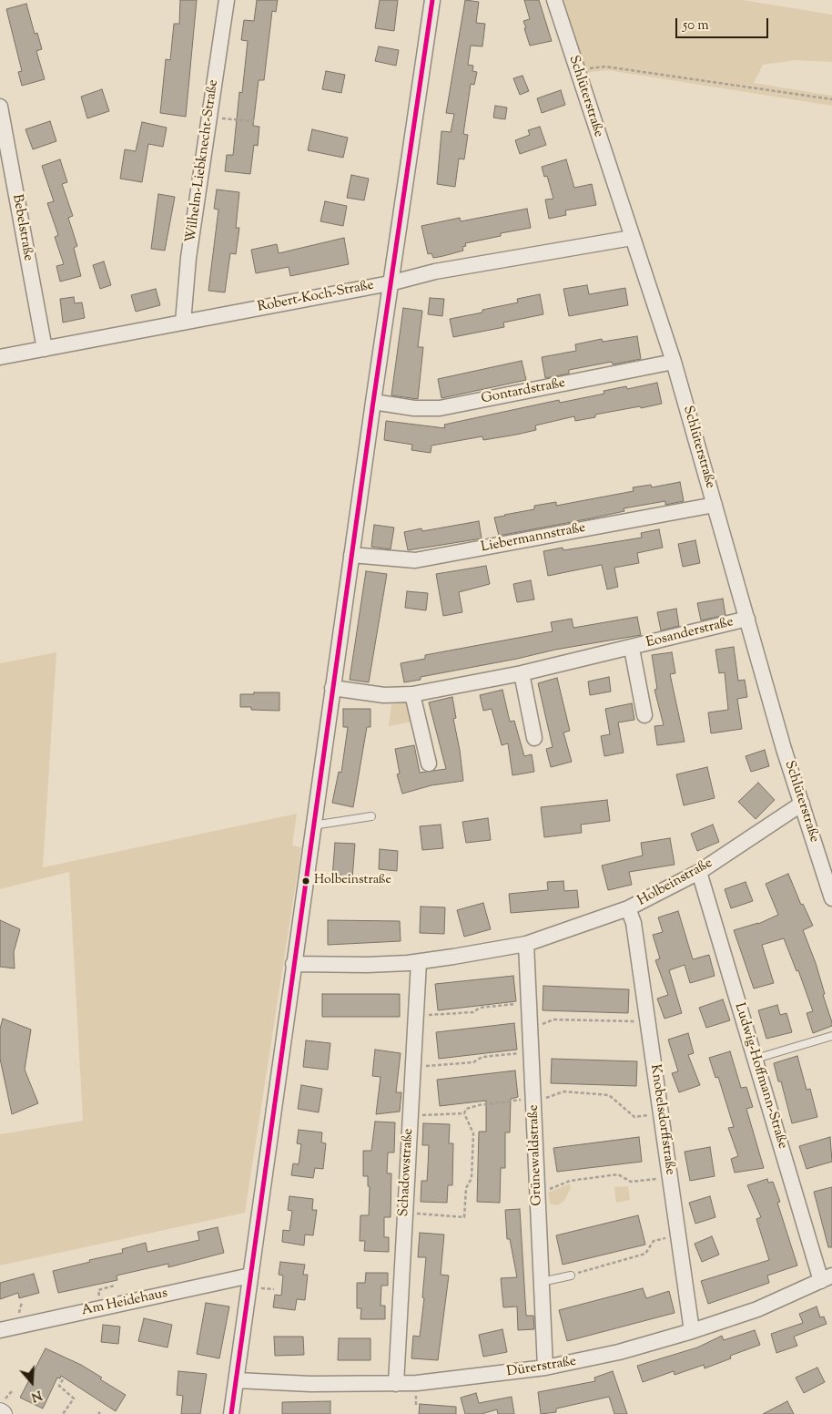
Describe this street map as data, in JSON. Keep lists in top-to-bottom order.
{
  "streets": {
    "street": [
      "Schlüterstraße",
      "Wilhelm-Liebknecht-Straße",
      "Bebelstraße",
      "Robert-Koch-Straße",
      "Gontardstraße",
      "Liebermannstraße",
      "Eosanderstraße",
      "Holbeinstraße",
      "Ludwig-Hoffmann-Straße",
      "Knobelsdorffstraße",
      "Grünewaldstraße",
      "Schadowstraße",
      "Am Heidehaus",
      "Dürerstraße"
    ]
  },
  "crossings": [
    ["Schlüterstraße", "Robert-Koch-Straße"],
    ["Schlüterstraße", "Gontardstraße"],
    ["Schlüterstraße", "Liebermannstraße"],
    ["Schlüterstraße", "Eosanderstraße"],
    ["Schlüterstraße", "Holbeinstraße"],
    ["Wilhelm-Liebknecht-Straße", "Robert-Koch-Straße"],
    ["Bebelstraße", "Robert-Koch-Straße"],
    ["Holbeinstraße", "Ludwig-Hoffmann-Straße"],
    ["Holbeinstraße", "Knobelsdorffstraße"],
    ["Holbeinstraße", "Grünewaldstraße"],
    ["Holbeinstraße", "Schadowstraße"],
    ["Ludwig-Hoffmann-Straße", "Dürerstraße"],
    ["Knobelsdorffstraße", "Dürerstraße"],
    ["Grünewaldstraße", "Dürerstraße"],
    ["Schadowstraße", "Dürerstraße"]
  ],
  "places": ["Holbeinstraße"],
  "scale_bar": "50 m",
  "north": "bottom"
}
